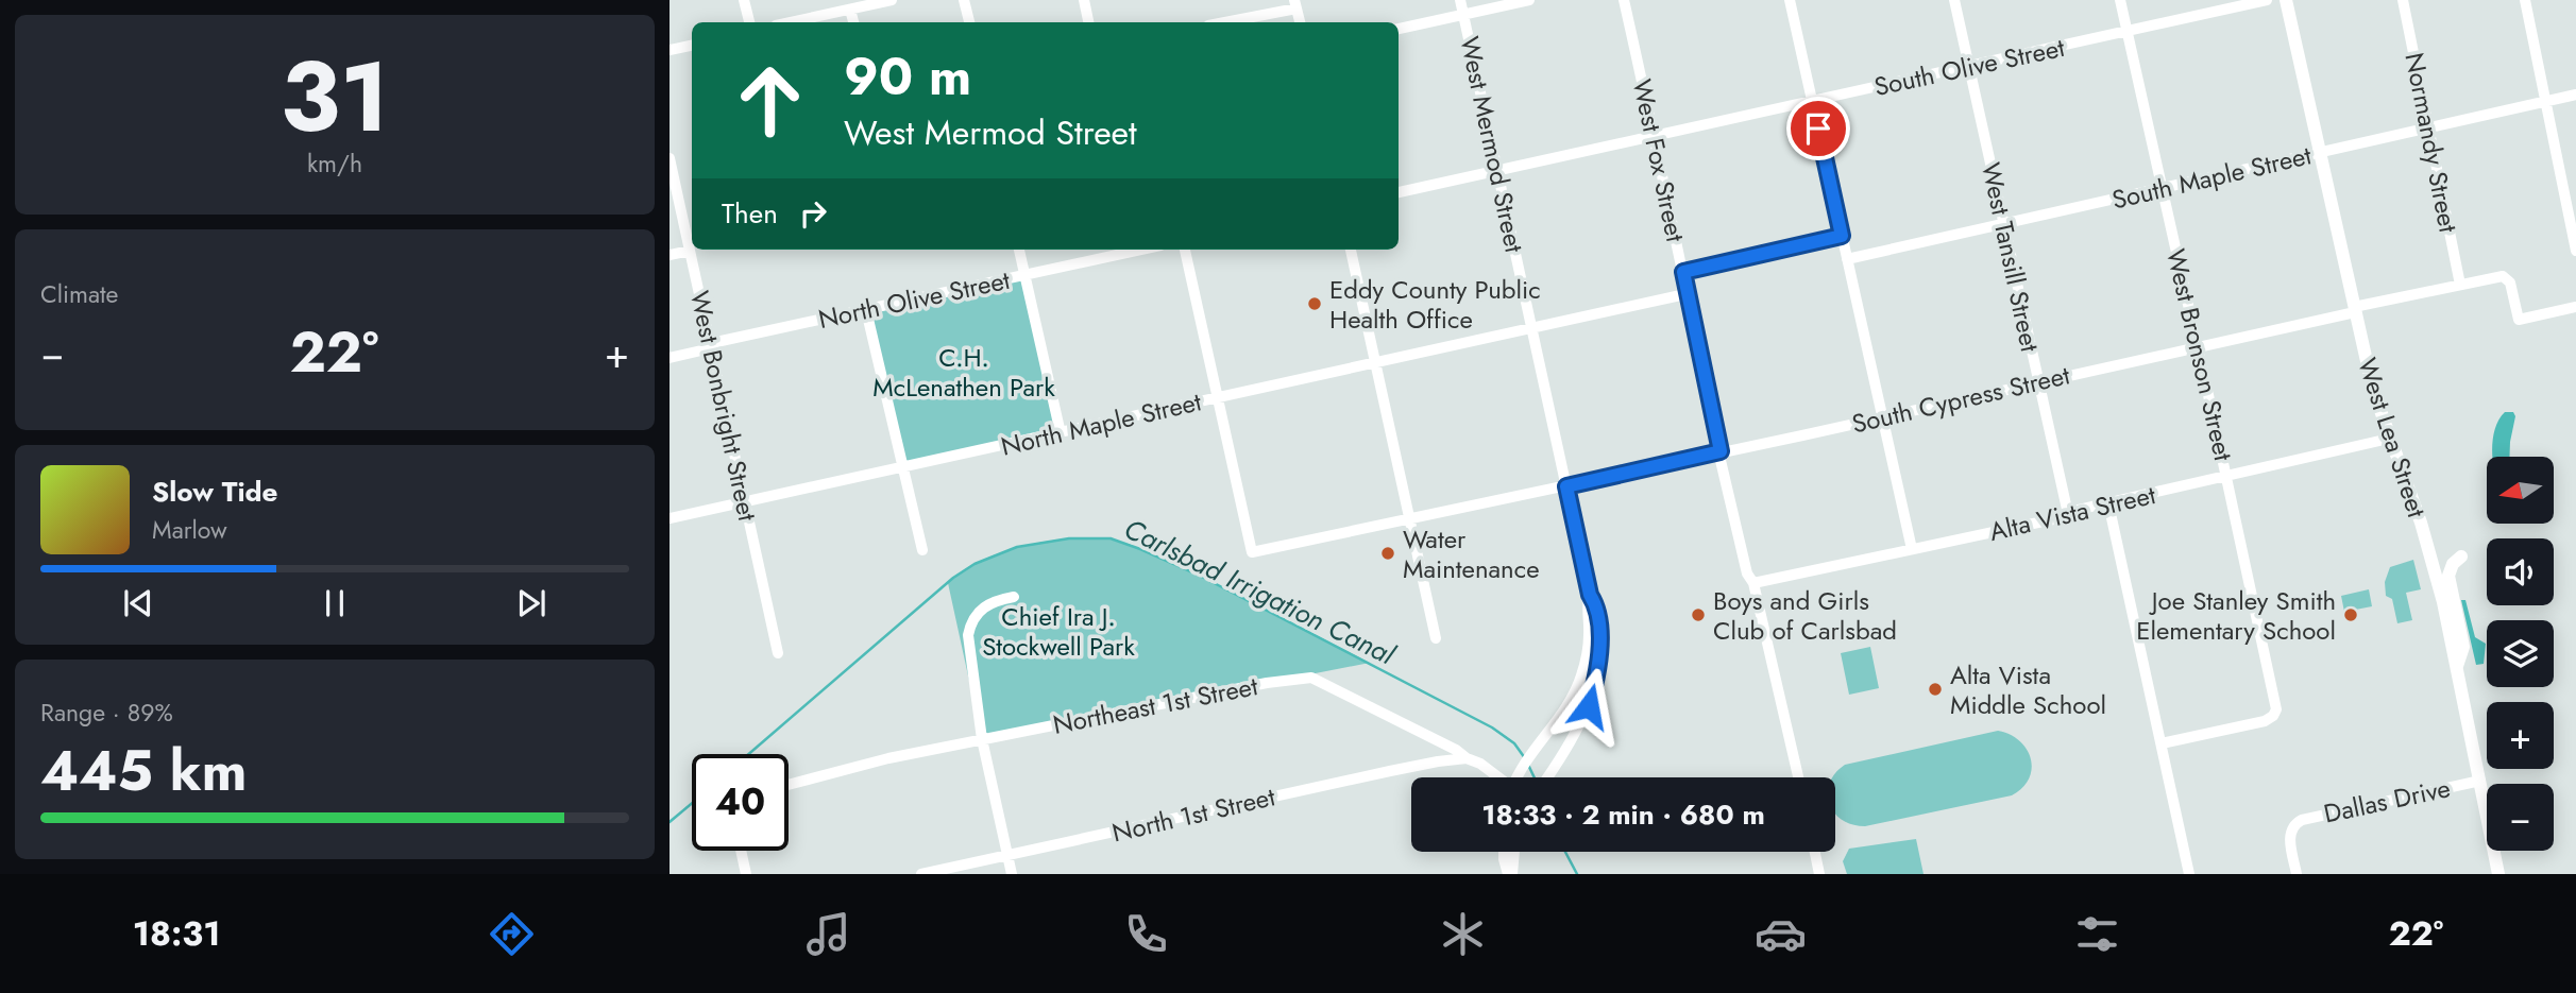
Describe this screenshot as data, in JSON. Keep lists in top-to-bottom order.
{
  "streets": {
    "main road": ["West Lea Street"],
    "street": [
      "South Olive Street",
      "Normandy Street",
      "West Mermod Street",
      "West Fox Street",
      "South Maple Street",
      "West Tansill Street",
      "North Olive Street",
      "West Bronson Street",
      "South Cypress Street",
      "West Bonbright Street",
      "North Maple Street",
      "Alta Vista Street",
      "Northeast 1st Street",
      "Dallas Drive",
      "North 1st Street"
    ]
  },
  "crossings": [
    ["South Olive Street", "West Mermod Street"],
    ["South Olive Street", "West Fox Street"],
    ["South Olive Street", "West Tansill Street"],
    ["South Olive Street", "West Bronson Street"],
    ["Normandy Street", "South Maple Street"],
    ["Normandy Street", "South Cypress Street"],
    ["West Mermod Street", "South Cypress Street"],
    ["West Mermod Street", "North Maple Street"],
    ["West Fox Street", "South Cypress Street"],
    ["West Fox Street", "Alta Vista Street"],
    ["South Maple Street", "West Tansill Street"],
    ["South Maple Street", "West Bronson Street"],
    ["South Maple Street", "West Lea Street"],
    ["West Tansill Street", "South Cypress Street"],
    ["West Tansill Street", "Alta Vista Street"],
    ["North Olive Street", "West Bonbright Street"],
    ["West Bronson Street", "South Cypress Street"],
    ["West Bronson Street", "Alta Vista Street"],
    ["South Cypress Street", "North Maple Street"],
    ["South Cypress Street", "West Lea Street"],
    ["West Bonbright Street", "North Maple Street"],
    ["West Lea Street", "Alta Vista Street"],
    ["West Lea Street", "Dallas Drive"],
    ["Northeast 1st Street", "North 1st Street"]
  ],
  "water": ["Carlsbad Irrigation Canal"],
  "parks": ["C.H. McLenathen Park", "Chief Ira J. Stockwell Park"],
  "places": [
    "Eddy County Public Health Office",
    "Water Maintenance",
    "Boys and Girls Club of Carlsbad",
    "Joe Stanley Smith Elementary School",
    "Alta Vista Middle School"
  ],
  "north": "left",
  "page": {
    "tile": [
      ["31", "km/h"],
      "Climate",
      ["Range · 89%", "445 km"]
    ],
    "turn": ["90 m", "West Mermod Street"],
    "then": "Then",
    "heat": ["−", "22°", "+"],
    "map_buttons": ["+", "−"],
    "song": ["Slow Tide", "Marlow"],
    "limit": "40",
    "trip": "18:33 · 2 min · 680 m",
    "tabs": ["18:31", "22°"]
  }
}
